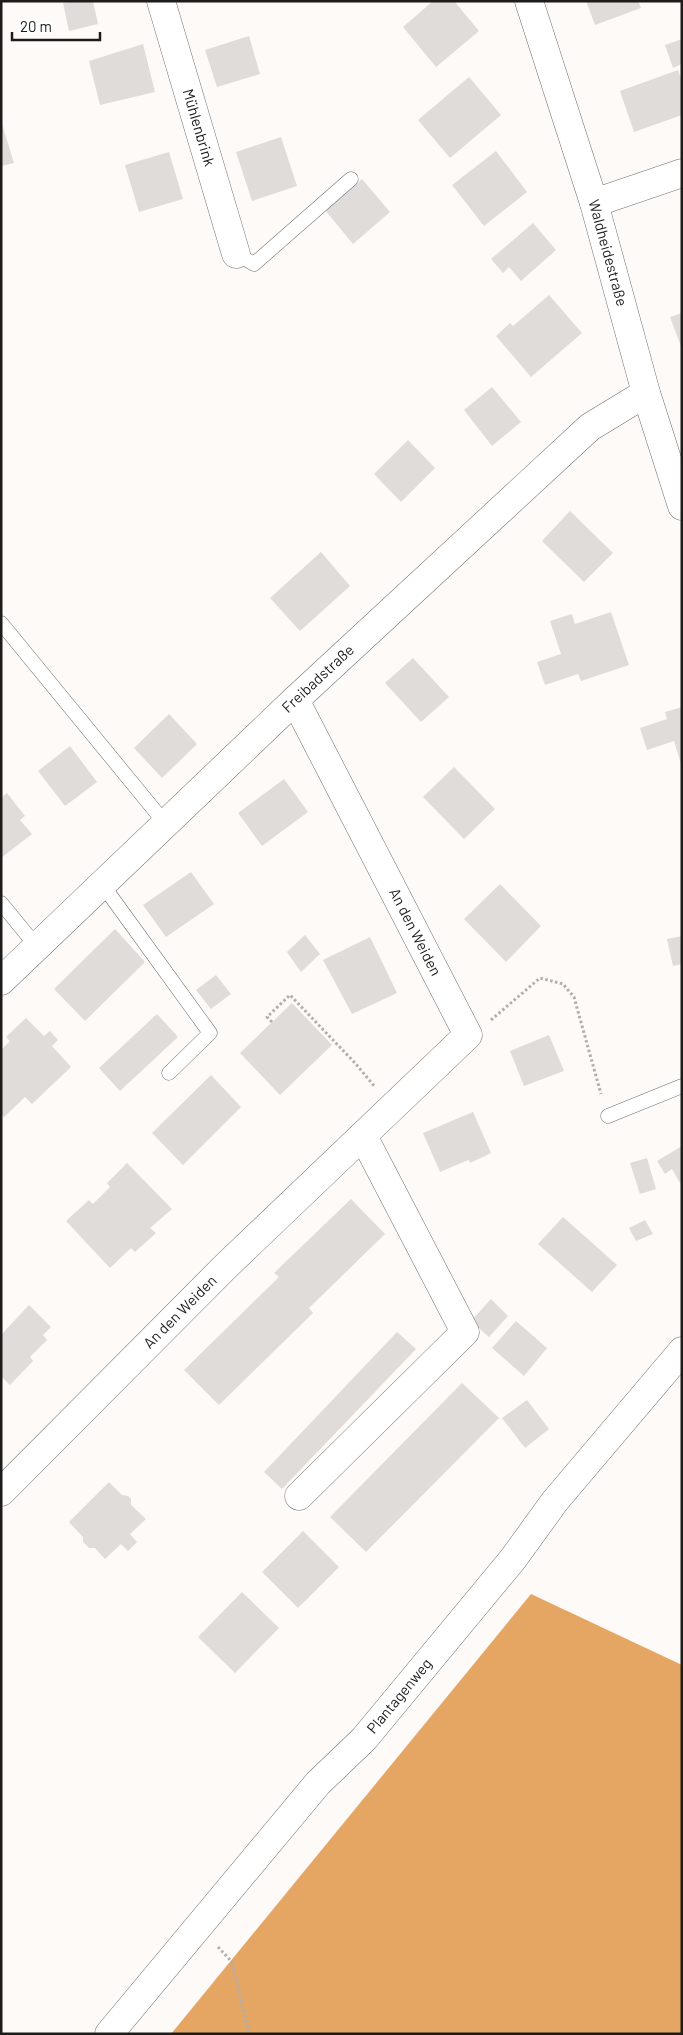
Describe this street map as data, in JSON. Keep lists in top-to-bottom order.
{
  "streets": {
    "street": [
      "Mühlenbrink",
      "Waldheidestraße",
      "Freibadstraße",
      "An den Weiden",
      "Plantagenweg"
    ]
  },
  "crossings": [
    ["Waldheidestraße", "Freibadstraße"],
    ["Freibadstraße", "An den Weiden"]
  ],
  "scale_bar": "20 m"
}
